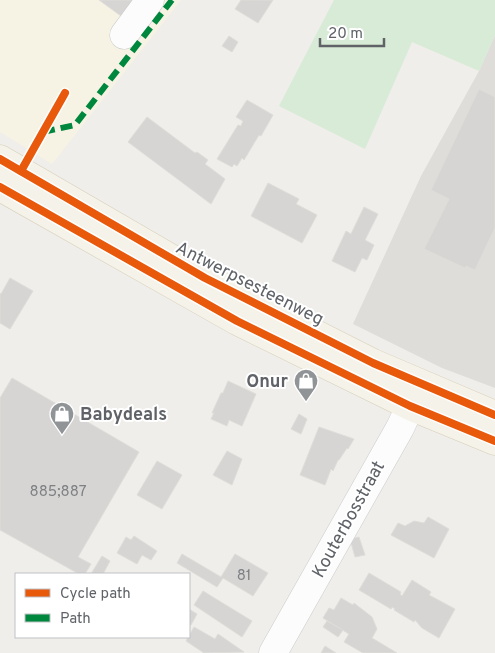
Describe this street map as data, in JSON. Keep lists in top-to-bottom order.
{
  "streets": {
    "main road": ["Antwerpsesteenweg"],
    "street": ["Kouterbosstraat"]
  },
  "crossings": [
    ["Antwerpsesteenweg", "Kouterbosstraat"]
  ],
  "places": {
    "shop": ["Onur", "Babydeals"]
  },
  "house_numbers": ["885;887", "81"],
  "legend": ["Cycle path", "Path"],
  "scale_bar": "20 m"
}
